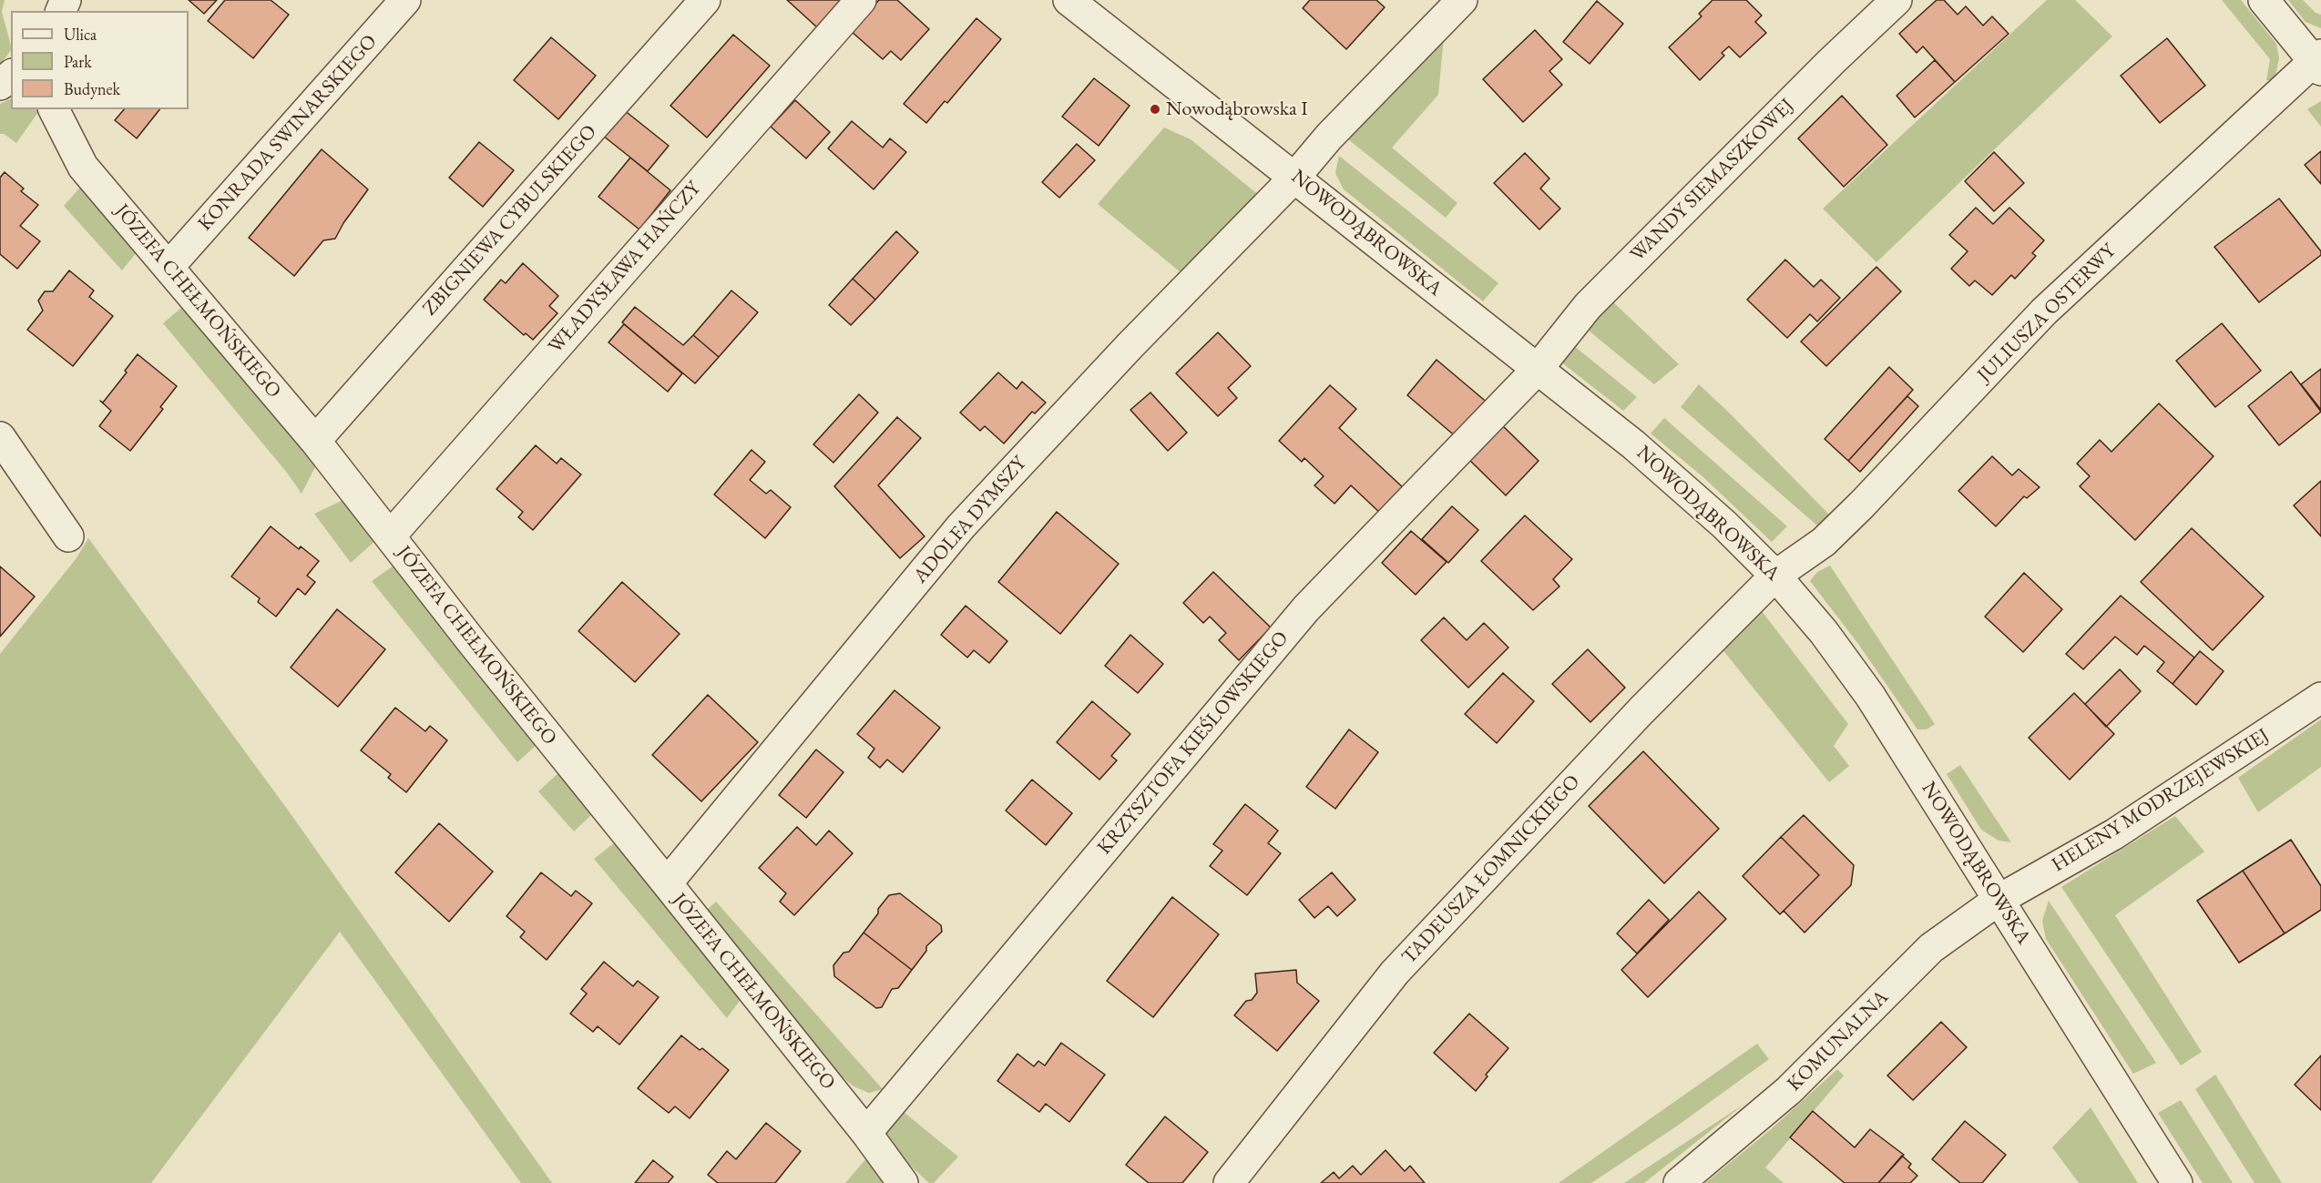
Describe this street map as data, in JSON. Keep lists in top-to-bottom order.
{
  "streets": {
    "street": [
      "KONRADA SWINARSKIEGO",
      "WANDY SIEMASZKOWEJ",
      "ZBIGNIEWA CYBULSKIEGO",
      "NOWODĄBROWSKA",
      "WŁADYSŁAWA HAŃCZY",
      "JÓZEFA CHEŁMOŃSKIEGO",
      "JULIUSZA OSTERWY",
      "ADOLFA DYMSZY",
      "KRZYSZTOFA KIEŚLOWSKIEGO",
      "HELENY MODRZEJEWSKIEJ",
      "TADEUSZA ŁOMNICKIEGO",
      "KOMUNALNA"
    ]
  },
  "crossings": [
    ["KONRADA SWINARSKIEGO", "JÓZEFA CHEŁMOŃSKIEGO"],
    ["WANDY SIEMASZKOWEJ", "NOWODĄBROWSKA"],
    ["WANDY SIEMASZKOWEJ", "KRZYSZTOFA KIEŚLOWSKIEGO"],
    ["ZBIGNIEWA CYBULSKIEGO", "JÓZEFA CHEŁMOŃSKIEGO"],
    ["NOWODĄBROWSKA", "JULIUSZA OSTERWY"],
    ["NOWODĄBROWSKA", "ADOLFA DYMSZY"],
    ["NOWODĄBROWSKA", "KRZYSZTOFA KIEŚLOWSKIEGO"],
    ["NOWODĄBROWSKA", "HELENY MODRZEJEWSKIEJ"],
    ["NOWODĄBROWSKA", "TADEUSZA ŁOMNICKIEGO"],
    ["NOWODĄBROWSKA", "KOMUNALNA"],
    ["WŁADYSŁAWA HAŃCZY", "JÓZEFA CHEŁMOŃSKIEGO"],
    ["JÓZEFA CHEŁMOŃSKIEGO", "ADOLFA DYMSZY"],
    ["JÓZEFA CHEŁMOŃSKIEGO", "KRZYSZTOFA KIEŚLOWSKIEGO"],
    ["JULIUSZA OSTERWY", "TADEUSZA ŁOMNICKIEGO"],
    ["HELENY MODRZEJEWSKIEJ", "KOMUNALNA"]
  ],
  "places": ["Nowodąbrowska I"],
  "legend": ["Ulica", "Park", "Budynek"]
}
